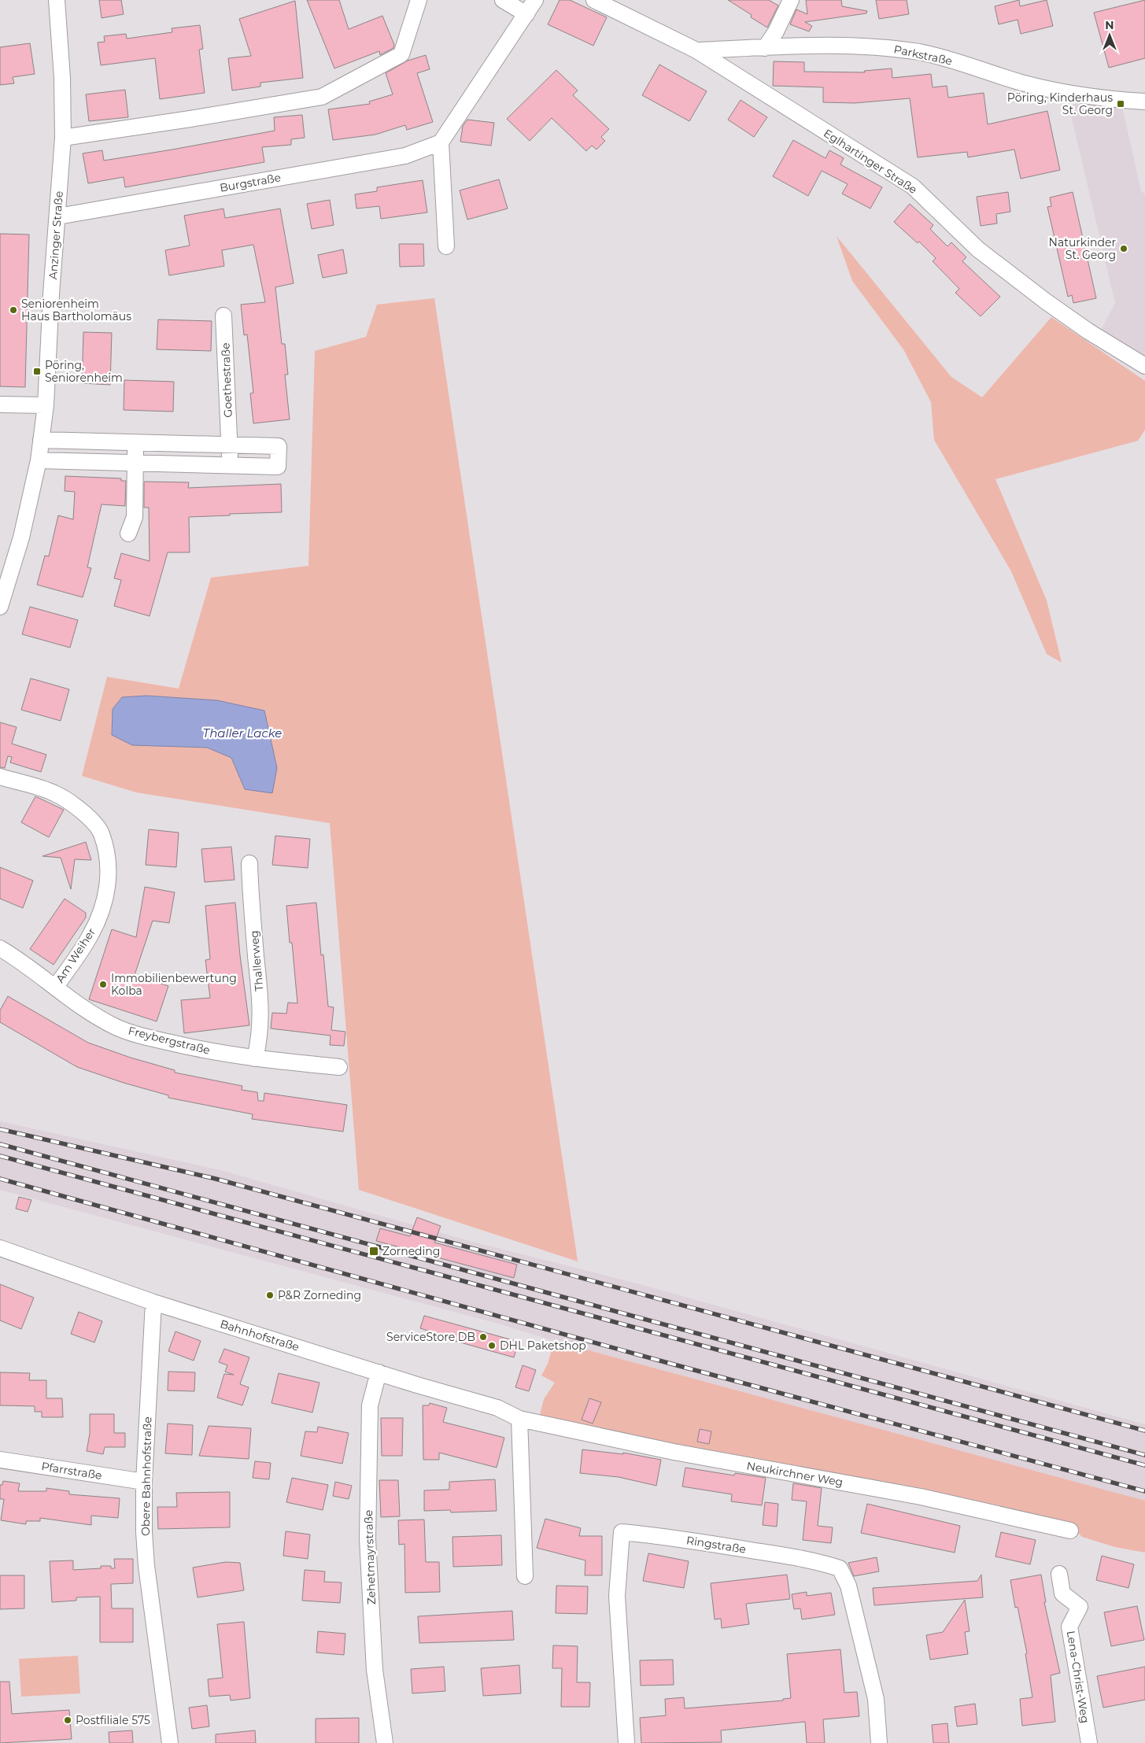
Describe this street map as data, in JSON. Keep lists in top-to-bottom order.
{
  "streets": {
    "street": [
      "Parkstraße",
      "Eglhartinger Straße",
      "Burgstraße",
      "Anzinger Straße",
      "Goethestraße",
      "Am Weiher",
      "Thallerweg",
      "Freybergstraße",
      "Bahnhofstraße",
      "Pfarrstraße",
      "Neukirchner Weg",
      "Obere Bahnhofstraße",
      "Ringstraße",
      "Zehetmayrstraße",
      "Lena-Christ-Weg"
    ]
  },
  "crossings": [
    ["Parkstraße", "Eglhartinger Straße"],
    ["Burgstraße", "Anzinger Straße"],
    ["Am Weiher", "Freybergstraße"],
    ["Thallerweg", "Freybergstraße"],
    ["Bahnhofstraße", "Neukirchner Weg"],
    ["Bahnhofstraße", "Obere Bahnhofstraße"],
    ["Bahnhofstraße", "Zehetmayrstraße"],
    ["Pfarrstraße", "Obere Bahnhofstraße"]
  ],
  "water": ["Thaller Lacke"],
  "places": {
    "transit": ["Pöring, Kinderhaus St. Georg", "Pöring, Seniorenheim", "Zorneding"],
    "other": [
      "Naturkinder St. Georg",
      "Seniorenheim Haus Bartholomäus",
      "Immobilienbewertung Kolba",
      "P&R Zorneding",
      "ServiceStore DB",
      "DHL Paketshop",
      "Postfiliale 575"
    ]
  },
  "north": "top"
}
